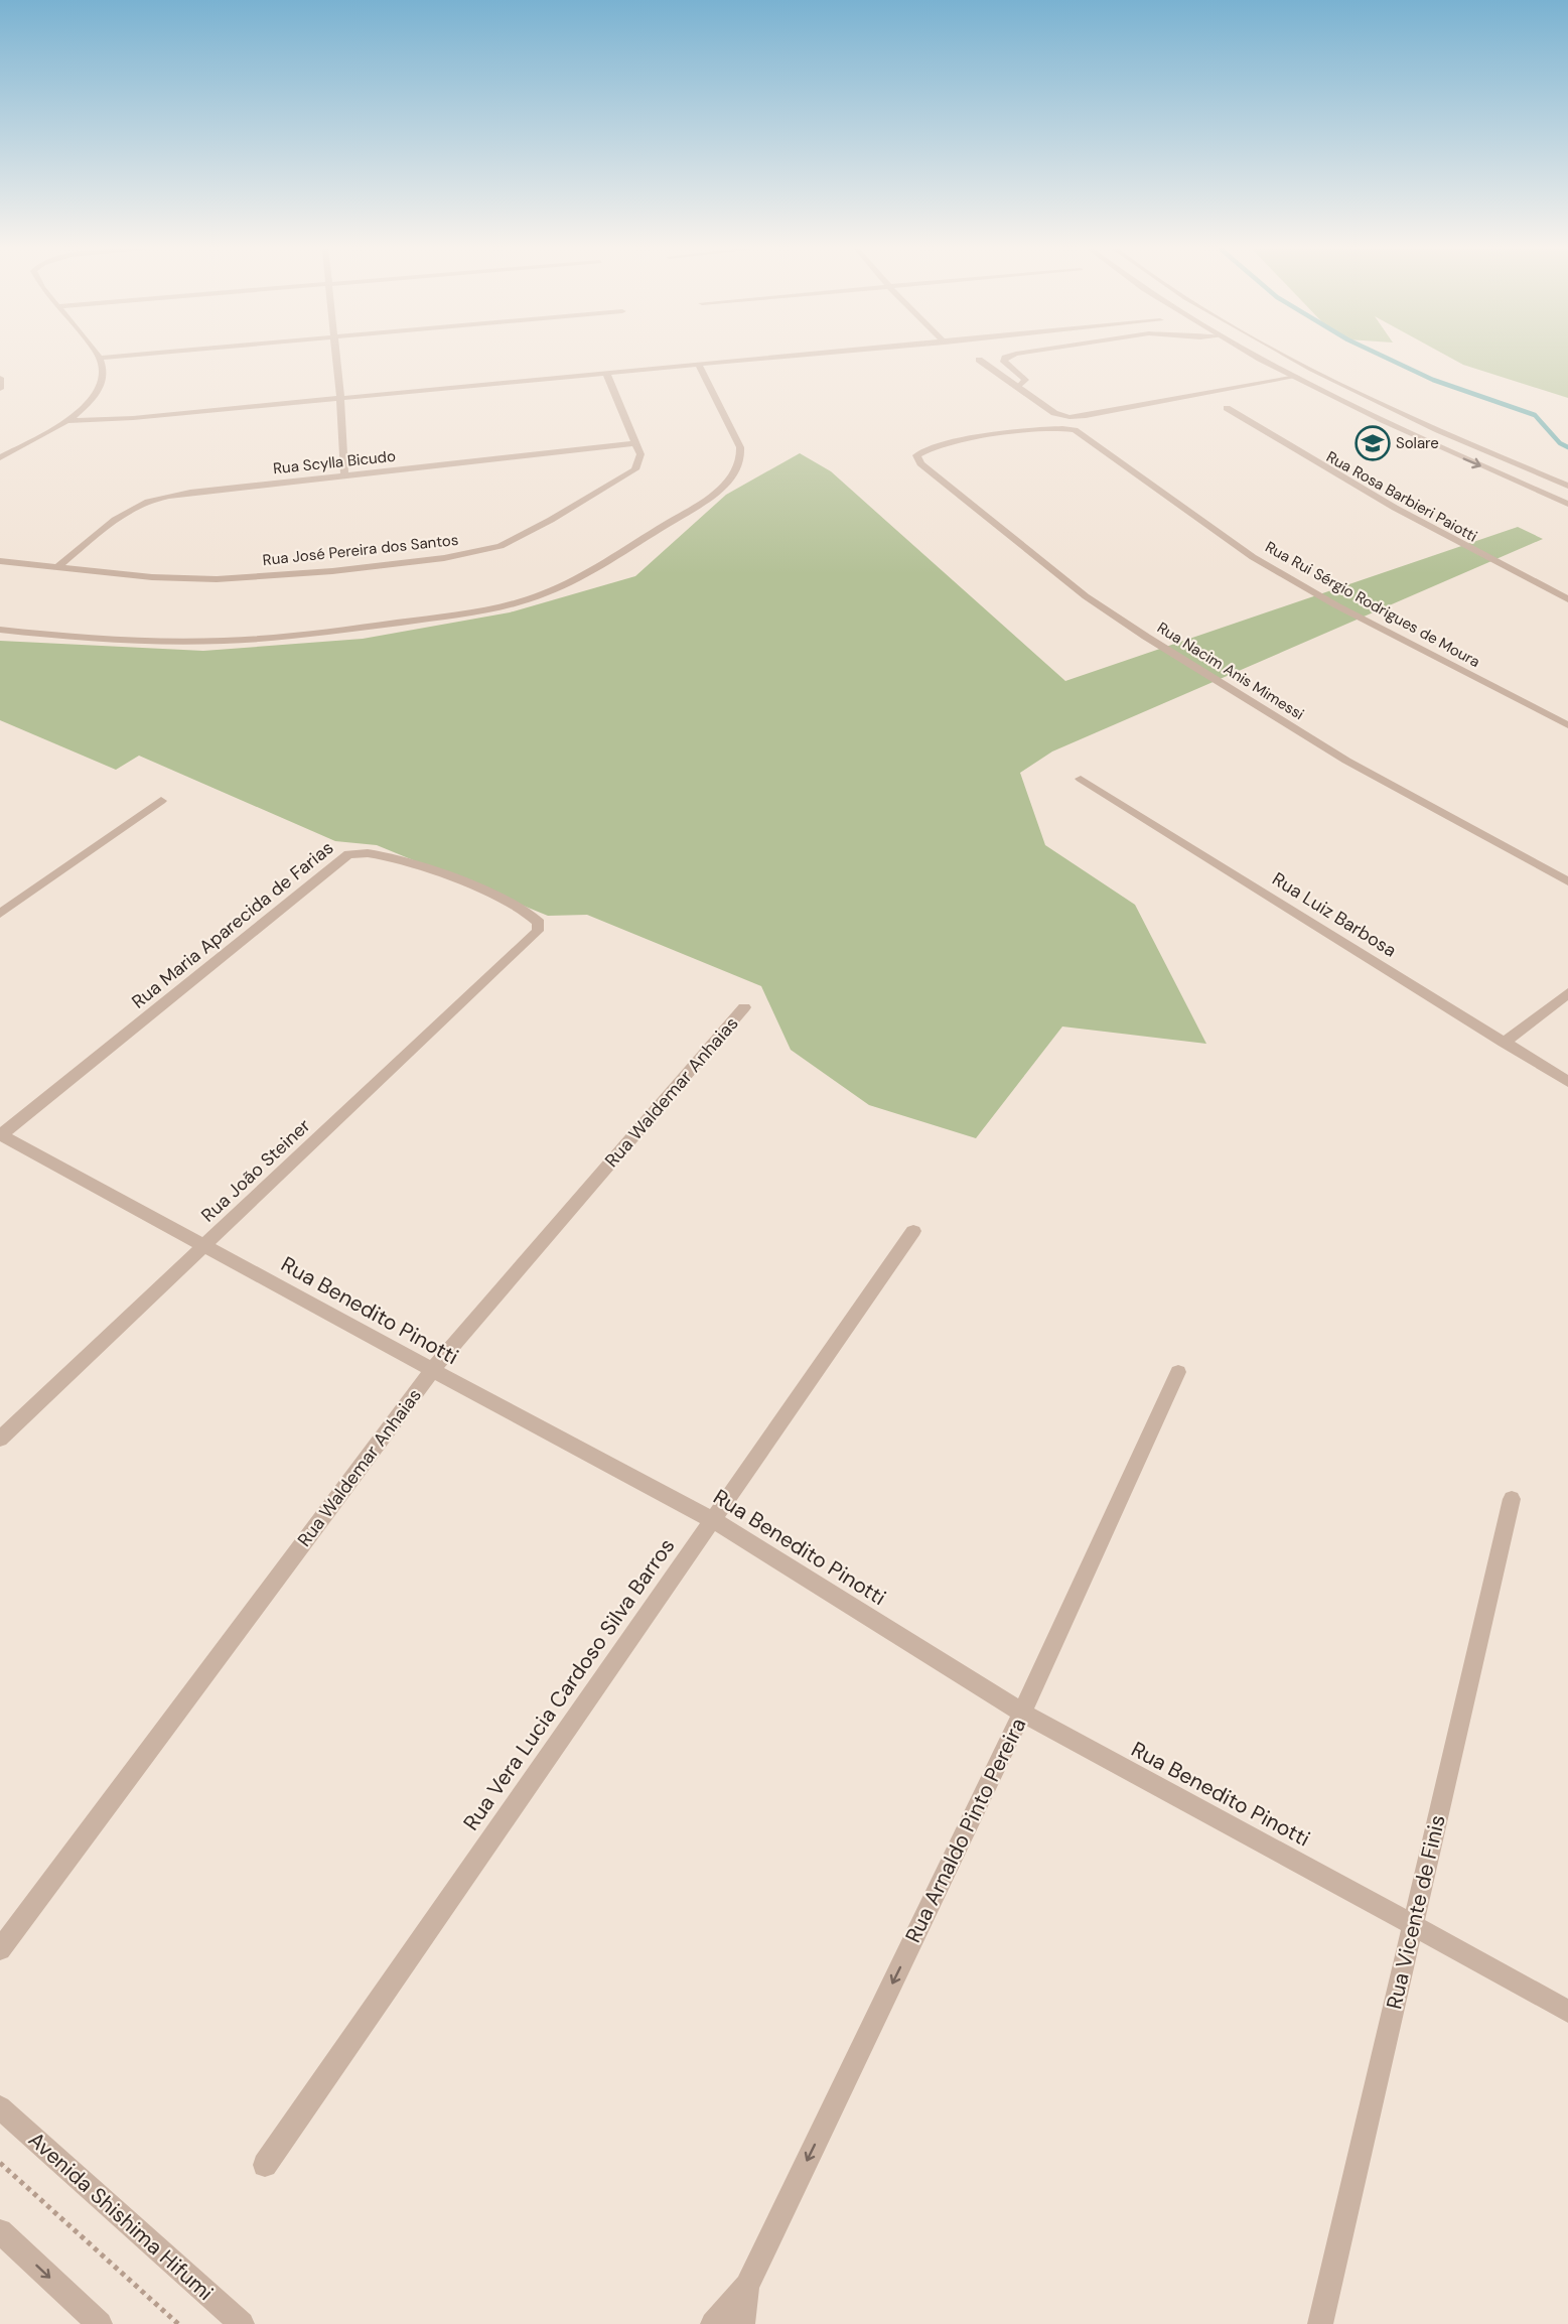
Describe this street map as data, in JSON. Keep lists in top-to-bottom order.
{
  "streets": {
    "street": [
      "Rua Scylla Bicudo",
      "Rua Rosa Barbieri Paiotti",
      "Rua José Pereira dos Santos",
      "Rua Rui Sérgio Rodrigues de Moura",
      "Rua Nacim Anis Mimessi",
      "Rua Luiz Barbosa",
      "Rua Maria Aparecida de Farias",
      "Rua Waldemar Anhaias",
      "Rua João Steiner",
      "Rua Benedito Pinotti",
      "Rua Vera Lucia Cardoso Silva Barros",
      "Rua Arnaldo Pinto Pereira",
      "Rua Vicente de Finis",
      "Avenida Shishima Hifumi"
    ]
  },
  "crossings": [
    ["Rua Scylla Bicudo", "Rua José Pereira dos Santos"],
    ["Rua Rui Sérgio Rodrigues de Moura", "Rua Nacim Anis Mimessi"],
    ["Rua Maria Aparecida de Farias", "Rua João Steiner"],
    ["Rua Maria Aparecida de Farias", "Rua Benedito Pinotti"],
    ["Rua Waldemar Anhaias", "Rua Benedito Pinotti"],
    ["Rua João Steiner", "Rua Benedito Pinotti"],
    ["Rua Benedito Pinotti", "Rua Vera Lucia Cardoso Silva Barros"],
    ["Rua Benedito Pinotti", "Rua Arnaldo Pinto Pereira"],
    ["Rua Benedito Pinotti", "Rua Vicente de Finis"]
  ],
  "one_way": ["Rua Arnaldo Pinto Pereira"],
  "places": {
    "school or university": ["Solare"]
  }
}
